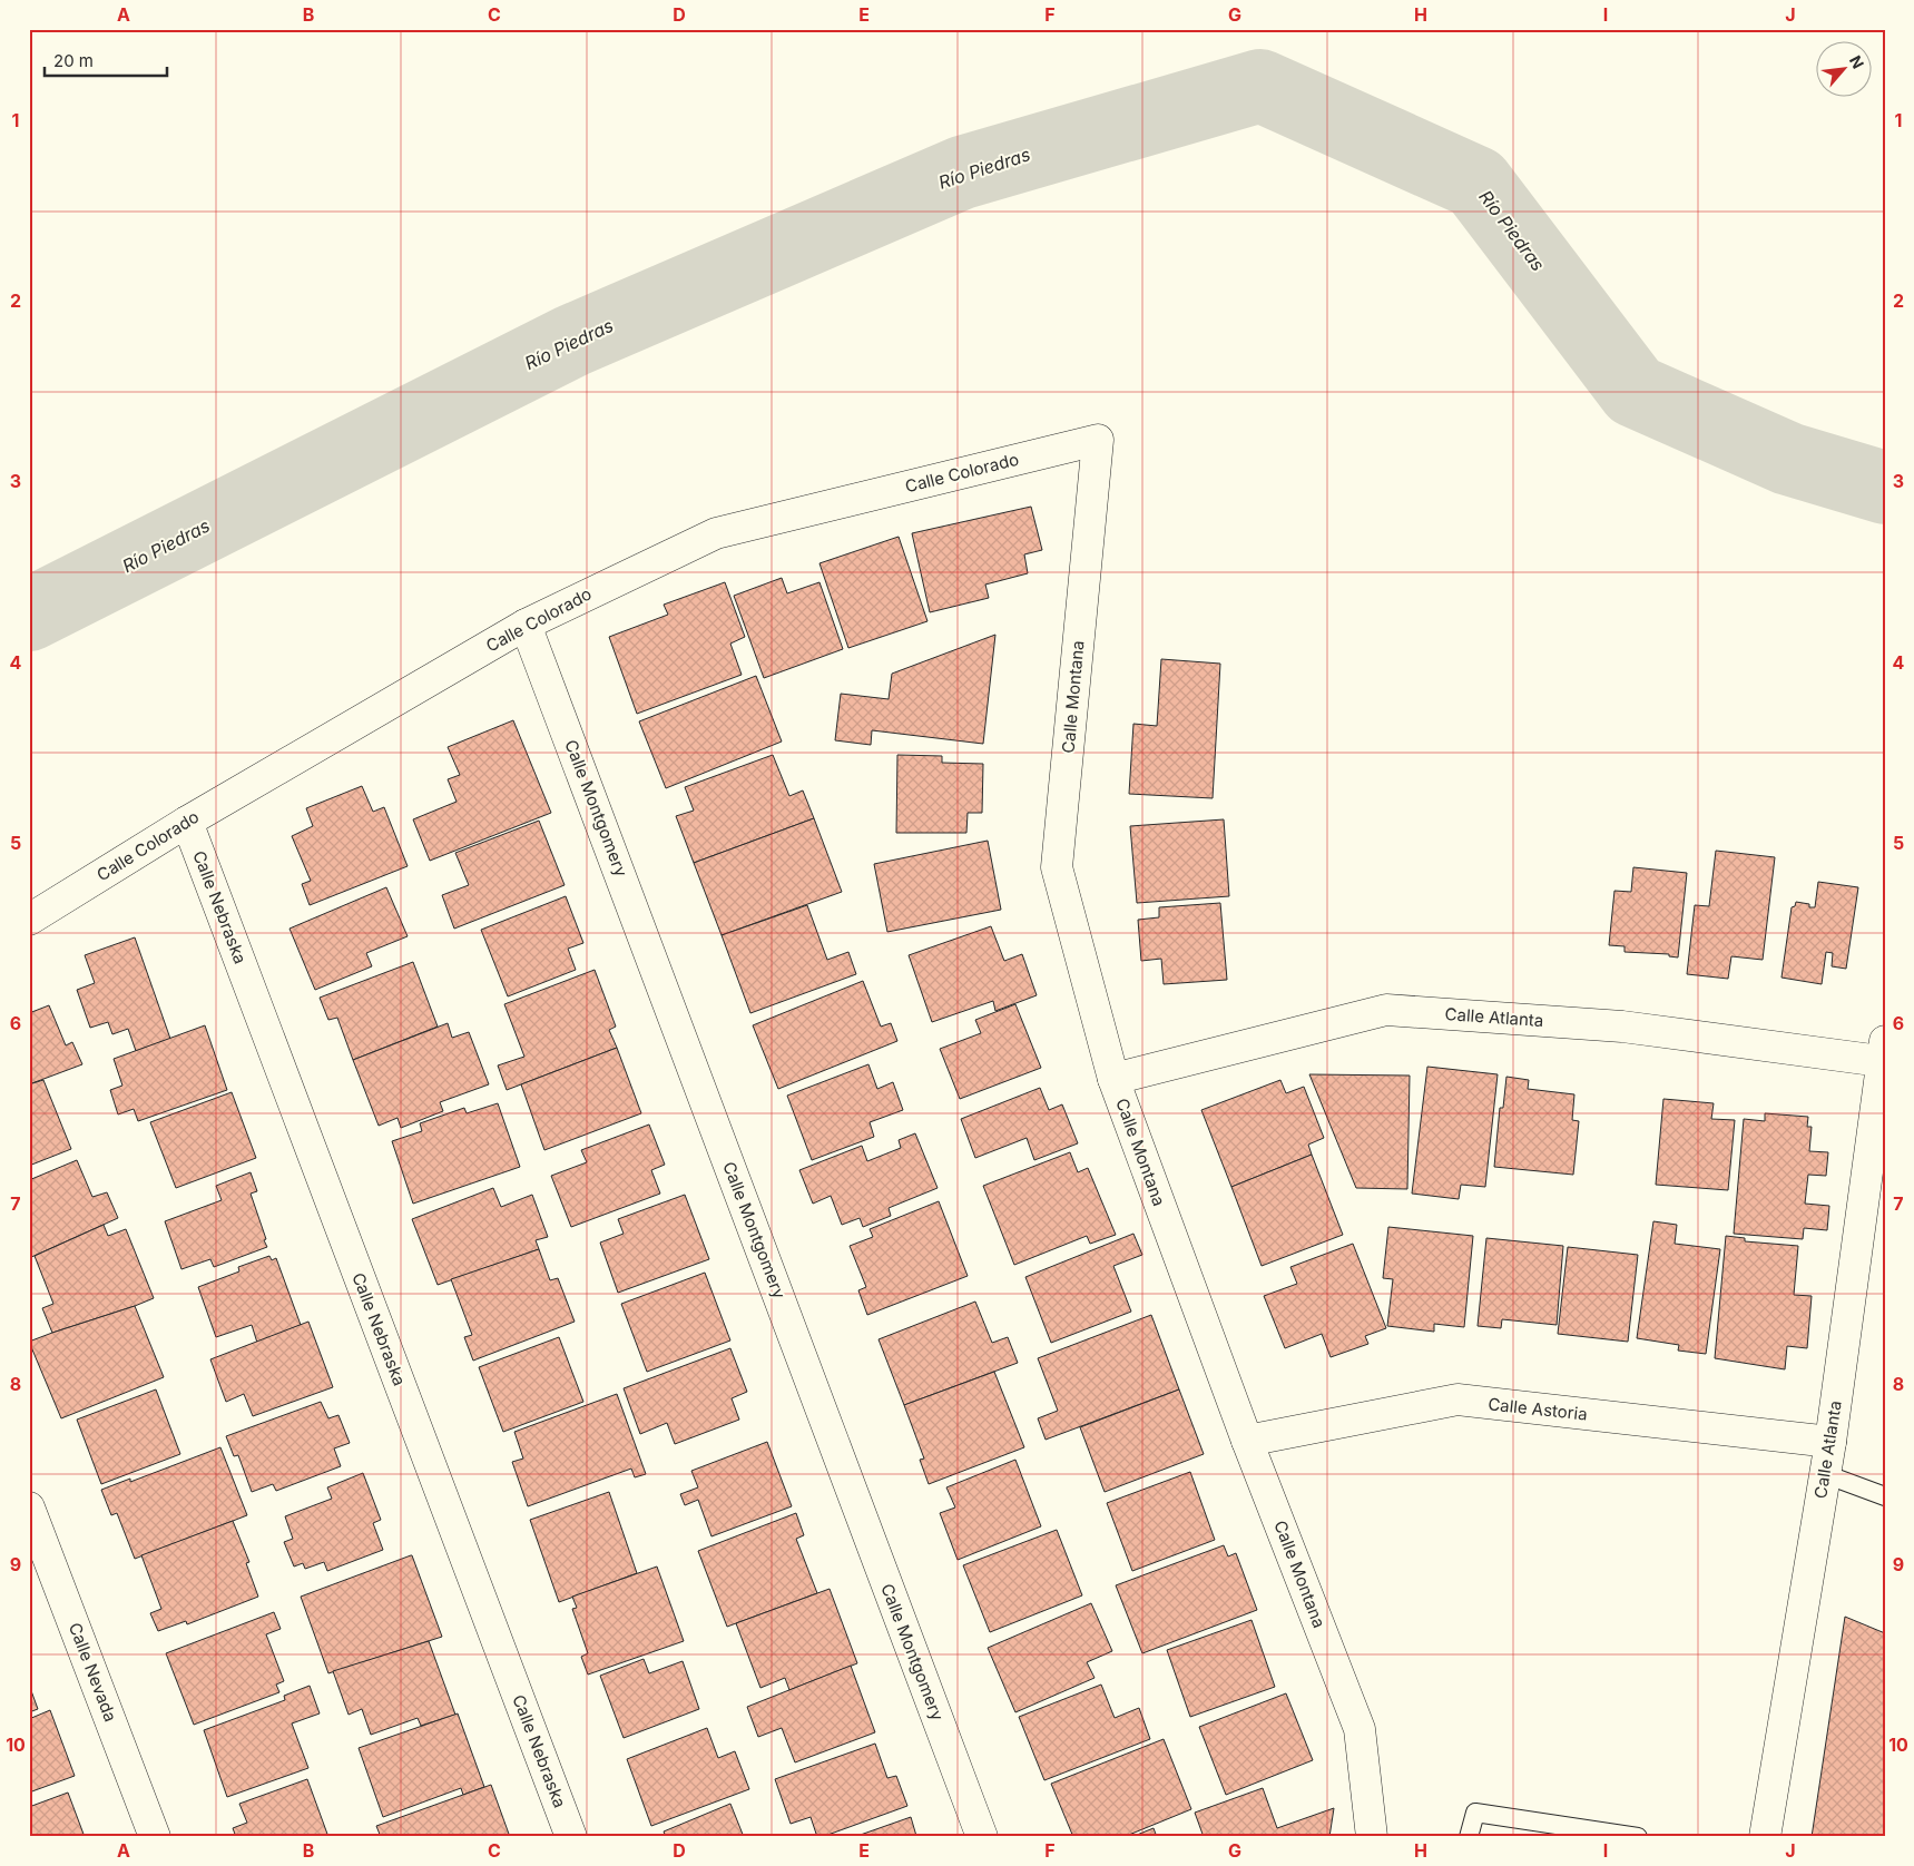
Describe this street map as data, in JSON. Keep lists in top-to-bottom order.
{
  "streets": {
    "street": [
      "Calle Colorado",
      "Calle Montana",
      "Calle Montgomery",
      "Calle Nebraska",
      "Calle Atlanta",
      "Calle Astoria",
      "Calle Nevada"
    ]
  },
  "crossings": [
    ["Calle Colorado", "Calle Montana"],
    ["Calle Colorado", "Calle Montgomery"],
    ["Calle Colorado", "Calle Nebraska"],
    ["Calle Montana", "Calle Atlanta"],
    ["Calle Montana", "Calle Astoria"],
    ["Calle Atlanta", "Calle Astoria"]
  ],
  "water": ["Río Piedras"],
  "scale_bar": "20 m",
  "north": "top right",
  "grid": {
    "columns": [
      "A",
      "B",
      "C",
      "D",
      "E",
      "F",
      "G",
      "H",
      "I",
      "J"
    ],
    "rows": [
      "1",
      "2",
      "3",
      "4",
      "5",
      "6",
      "7",
      "8",
      "9",
      "10"
    ]
  }
}
